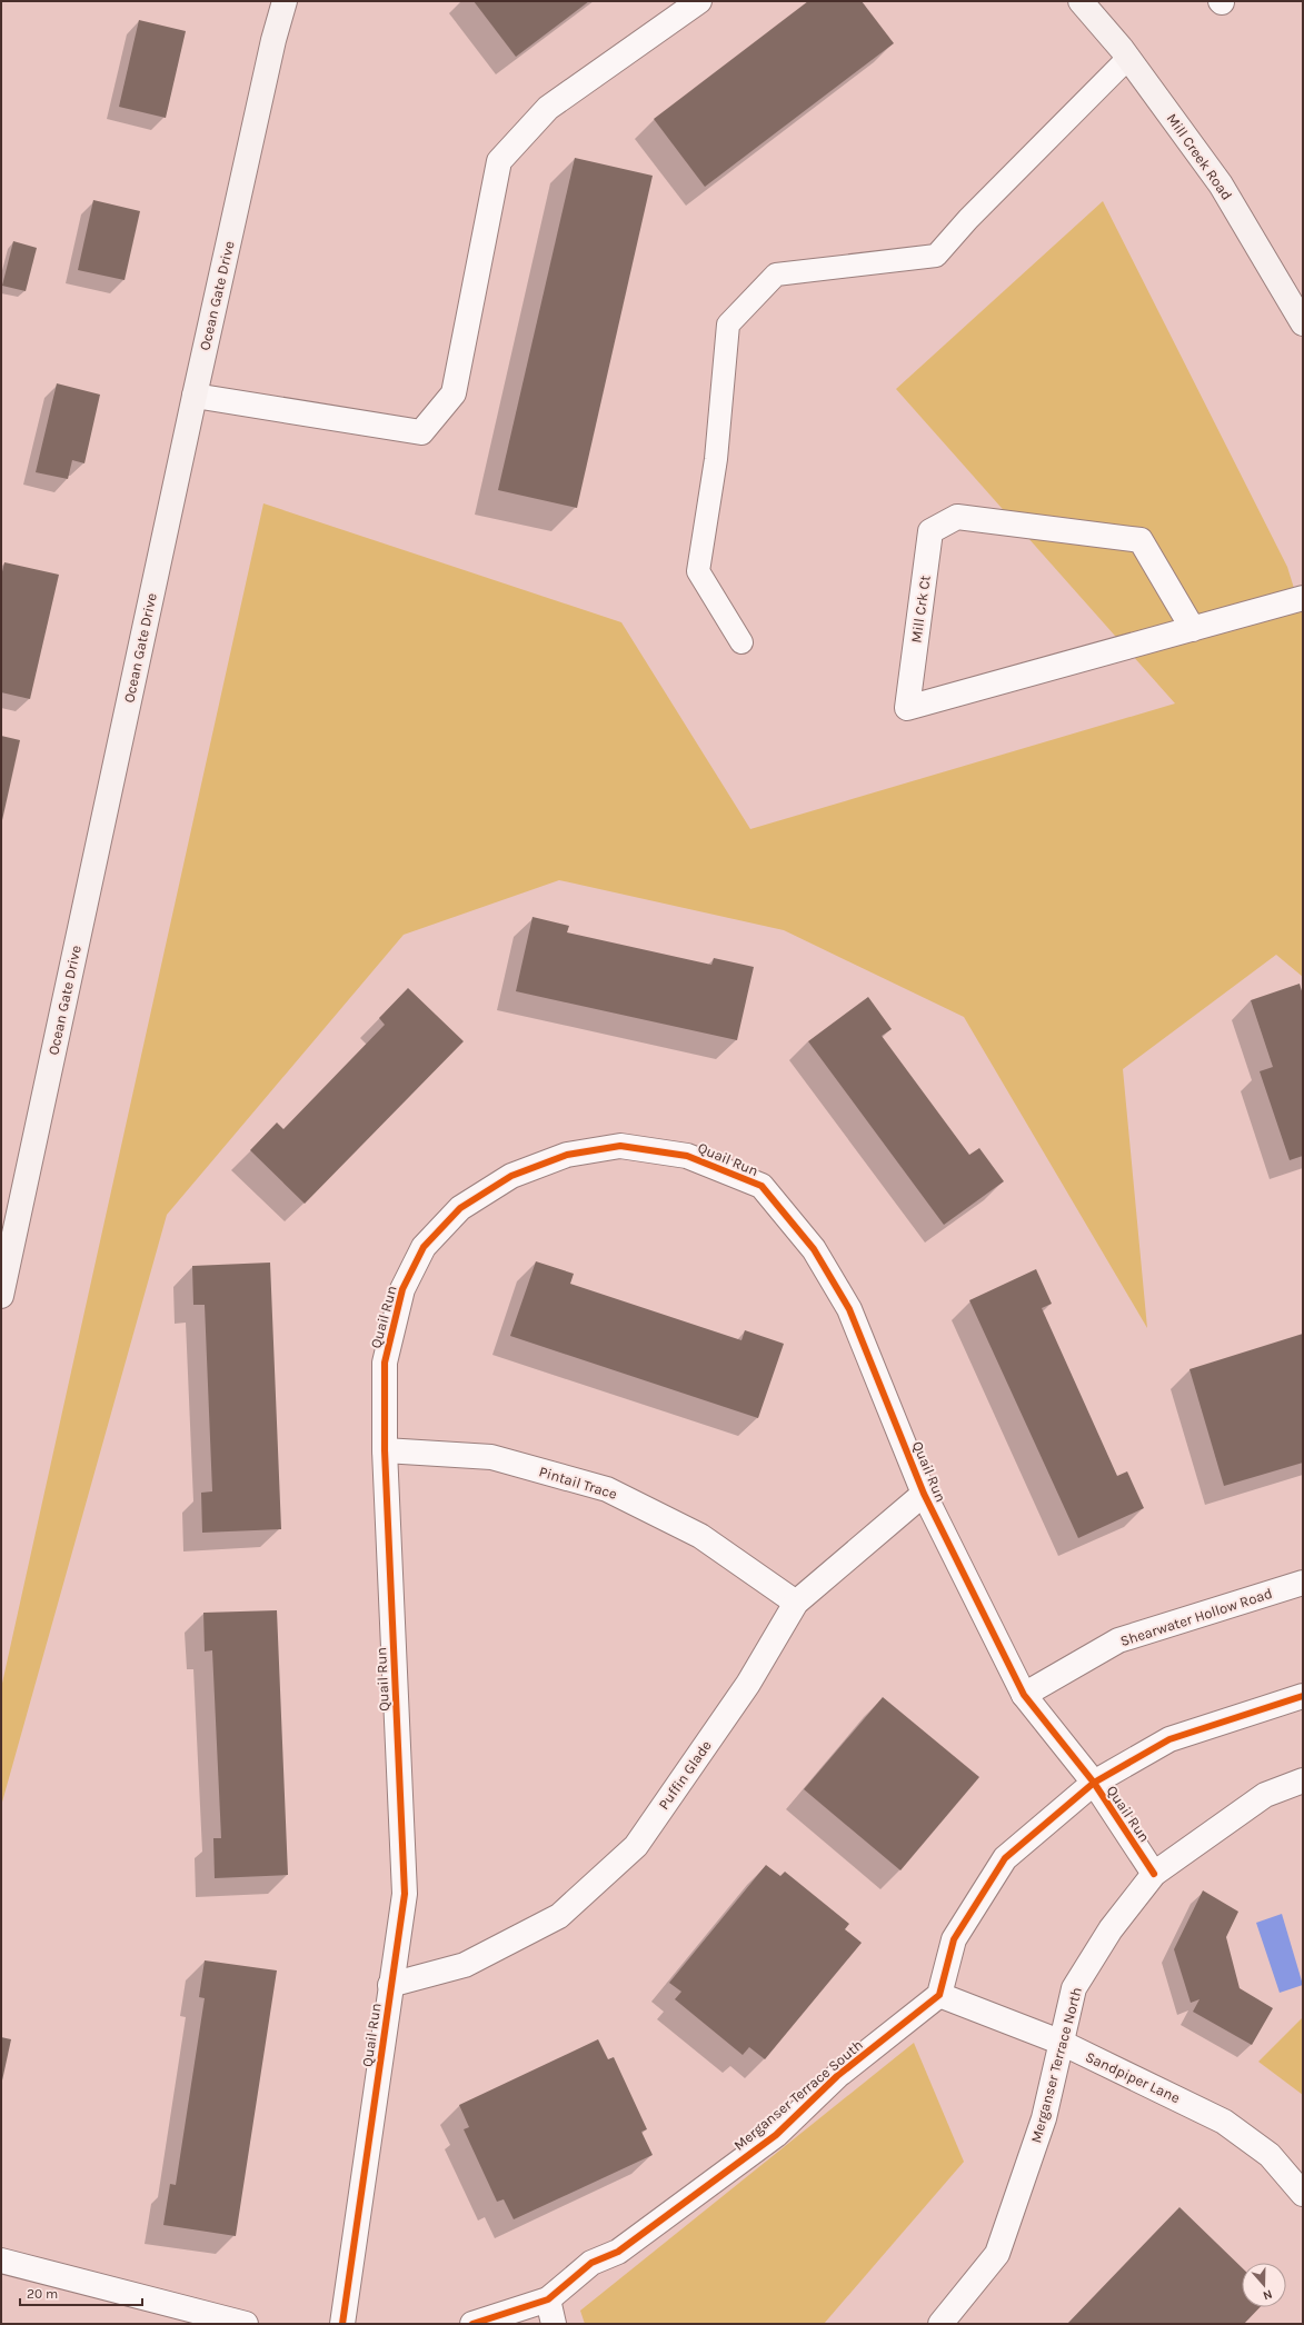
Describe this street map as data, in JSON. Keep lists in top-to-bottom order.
{
  "streets": {
    "main road": ["Mill Creek Road", "Ocean Gate Drive"],
    "street": [
      "Mill Crk Ct",
      "Quail Run",
      "Pintail Trace",
      "Shearwater Hollow Road",
      "Puffin Glade",
      "Merganser Terrace North",
      "Sandpiper Lane",
      "Merganser Terrace South"
    ]
  },
  "crossings": [
    ["Quail Run", "Pintail Trace"],
    ["Quail Run", "Shearwater Hollow Road"],
    ["Quail Run", "Puffin Glade"],
    ["Quail Run", "Merganser Terrace North"],
    ["Pintail Trace", "Puffin Glade"],
    ["Merganser Terrace North", "Sandpiper Lane"],
    ["Sandpiper Lane", "Merganser Terrace South"]
  ],
  "scale_bar": "20 m",
  "north": "bottom"
}
